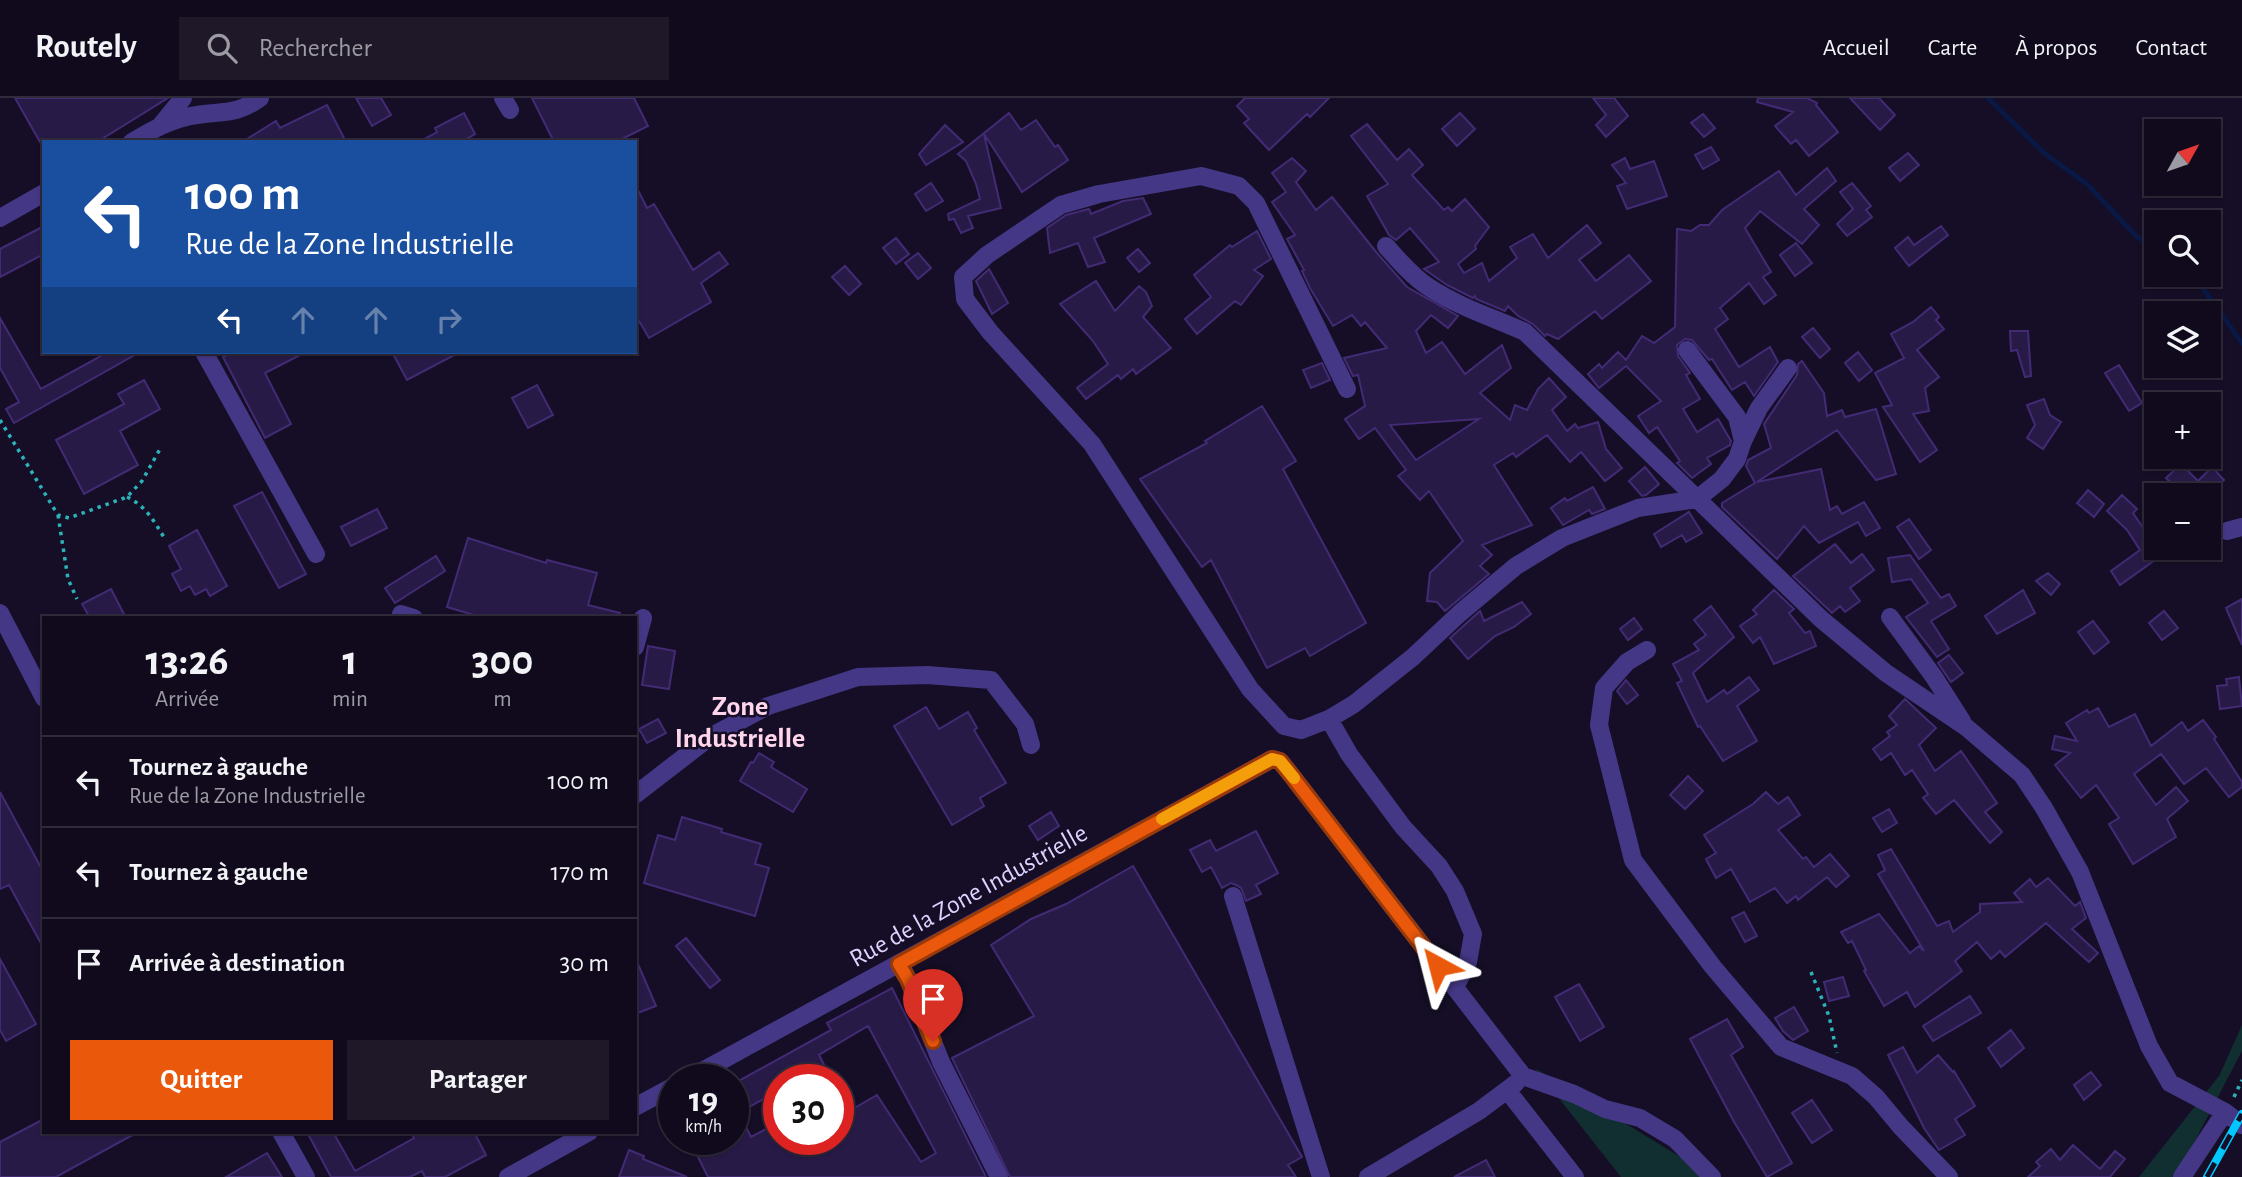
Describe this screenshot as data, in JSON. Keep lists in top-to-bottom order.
{
  "streets": {
    "street": ["Rue de la Zone Industrielle"]
  },
  "districts": ["Zone Industrielle"],
  "north": "top right",
  "page": {
    "header": "Routely",
    "search": "Rechercher",
    "nav": [
      "Accueil",
      "Carte",
      "À propos",
      "Contact"
    ],
    "map_buttons": ["+", "−"],
    "turn": ["100 m", "Rue de la Zone Industrielle"],
    "eta": [
      "13:26",
      "Arrivée",
      "1",
      "min",
      "300",
      "m"
    ],
    "list": [
      {
        "name": "Tournez à gauche",
        "note": "Rue de la Zone Industrielle",
        "value": "100 m"
      },
      {
        "name": "Tournez à gauche",
        "value": "170 m"
      },
      {
        "name": "Arrivée à destination",
        "value": "30 m"
      }
    ],
    "buttons": ["Quitter", "Partager"],
    "speed": "19 km/h",
    "limit": "30"
  }
}
